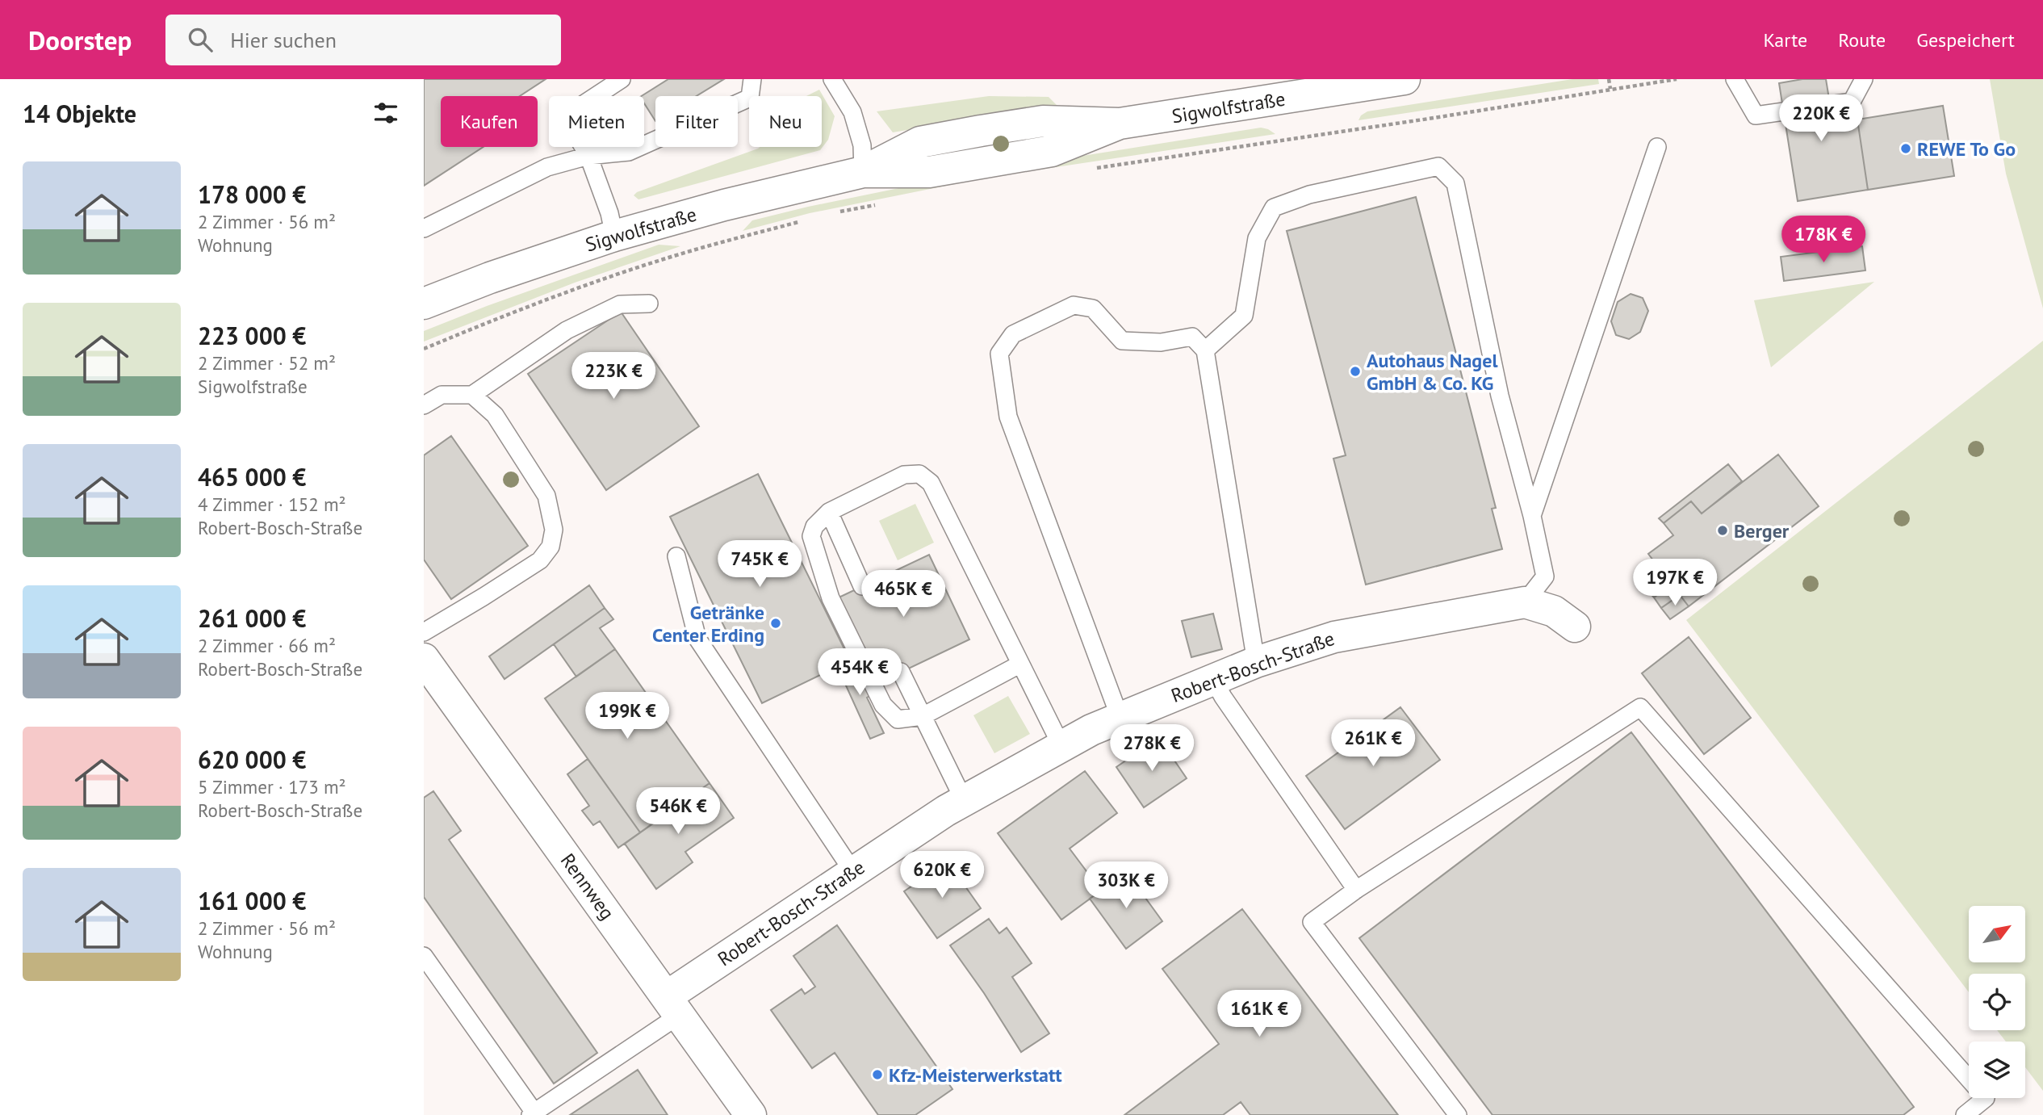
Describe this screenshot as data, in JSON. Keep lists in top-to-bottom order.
{
  "streets": {
    "street": ["Sigwolfstraße", "Robert-Bosch-Straße", "Rennweg"]
  },
  "crossings": [
    ["Robert-Bosch-Straße", "Rennweg"]
  ],
  "places": [
    "REWE To Go",
    "Autohaus Nagel GmbH & Co. KG",
    "Berger",
    "Getränke Center Erding",
    "Kfz-Meisterwerkstatt"
  ],
  "north": "top right",
  "page": {
    "header": "Doorstep",
    "search": "Hier suchen",
    "nav": ["Karte", "Route", "Gespeichert"],
    "heading": "14 Objekte",
    "price": [
      "220K €",
      "178K €",
      "223K €",
      "745K €",
      "197K €",
      "465K €",
      "454K €",
      "199K €",
      "261K €",
      "278K €",
      "546K €",
      "620K €",
      "303K €",
      "161K €"
    ],
    "chip": [
      "Kaufen",
      "Mieten",
      "Filter",
      "Neu"
    ],
    "list": [
      {
        "name": "178 000 €",
        "note": "2 Zimmer · 56 m² · Wohnung"
      },
      {
        "name": "223 000 €",
        "note": "2 Zimmer · 52 m² · Sigwolfstraße"
      },
      {
        "name": "465 000 €",
        "note": "4 Zimmer · 152 m² · Robert-Bosch-Straße"
      },
      {
        "name": "261 000 €",
        "note": "2 Zimmer · 66 m² · Robert-Bosch-Straße"
      },
      {
        "name": "620 000 €",
        "note": "5 Zimmer · 173 m² · Robert-Bosch-Straße"
      },
      {
        "name": "161 000 €",
        "note": "2 Zimmer · 56 m² · Wohnung"
      }
    ]
  }
}
